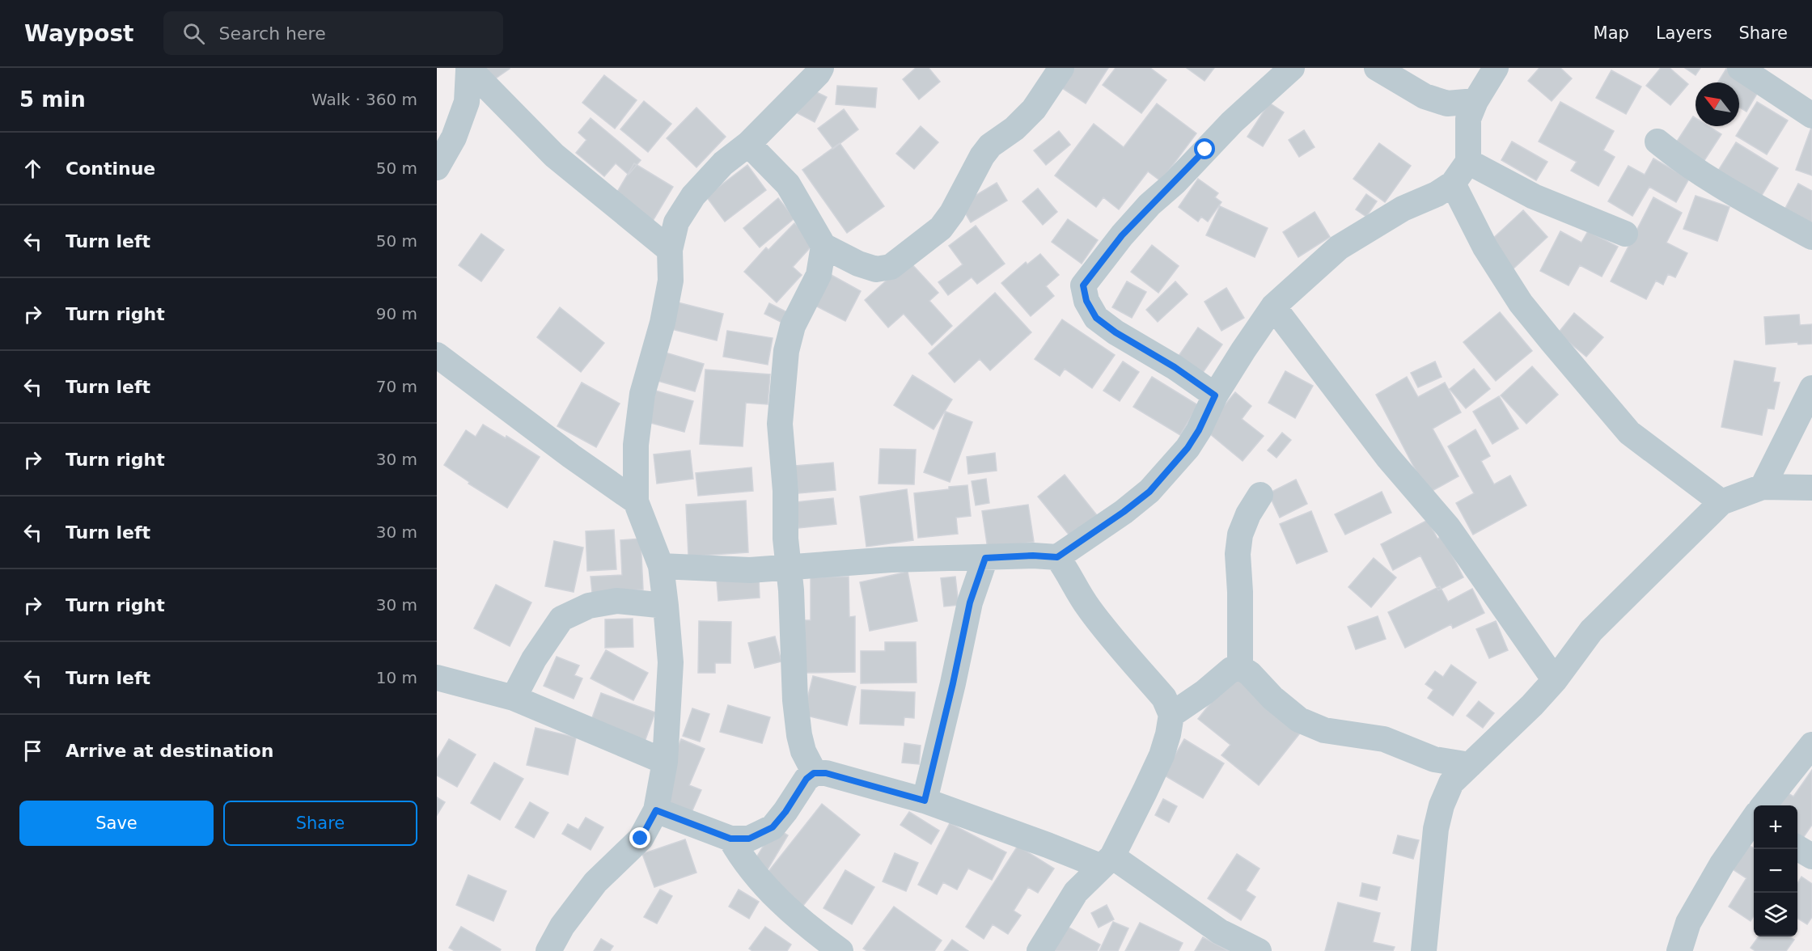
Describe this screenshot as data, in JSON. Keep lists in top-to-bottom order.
{
  "north": "top left",
  "page": {
    "header": "Waypost",
    "search": "Search here",
    "nav": ["Map", "Layers", "Share"],
    "heading": ["5 min", "Walk · 360 m"],
    "list": [
      ["Continue", "50 m"],
      ["Turn left", "50 m"],
      ["Turn right", "90 m"],
      ["Turn left", "70 m"],
      ["Turn right", "30 m"],
      ["Turn left", "30 m"],
      ["Turn right", "30 m"],
      ["Turn left", "10 m"],
      "Arrive at destination"
    ],
    "buttons": ["Save", "Share"],
    "map_buttons": ["+", "−"]
  }
}
